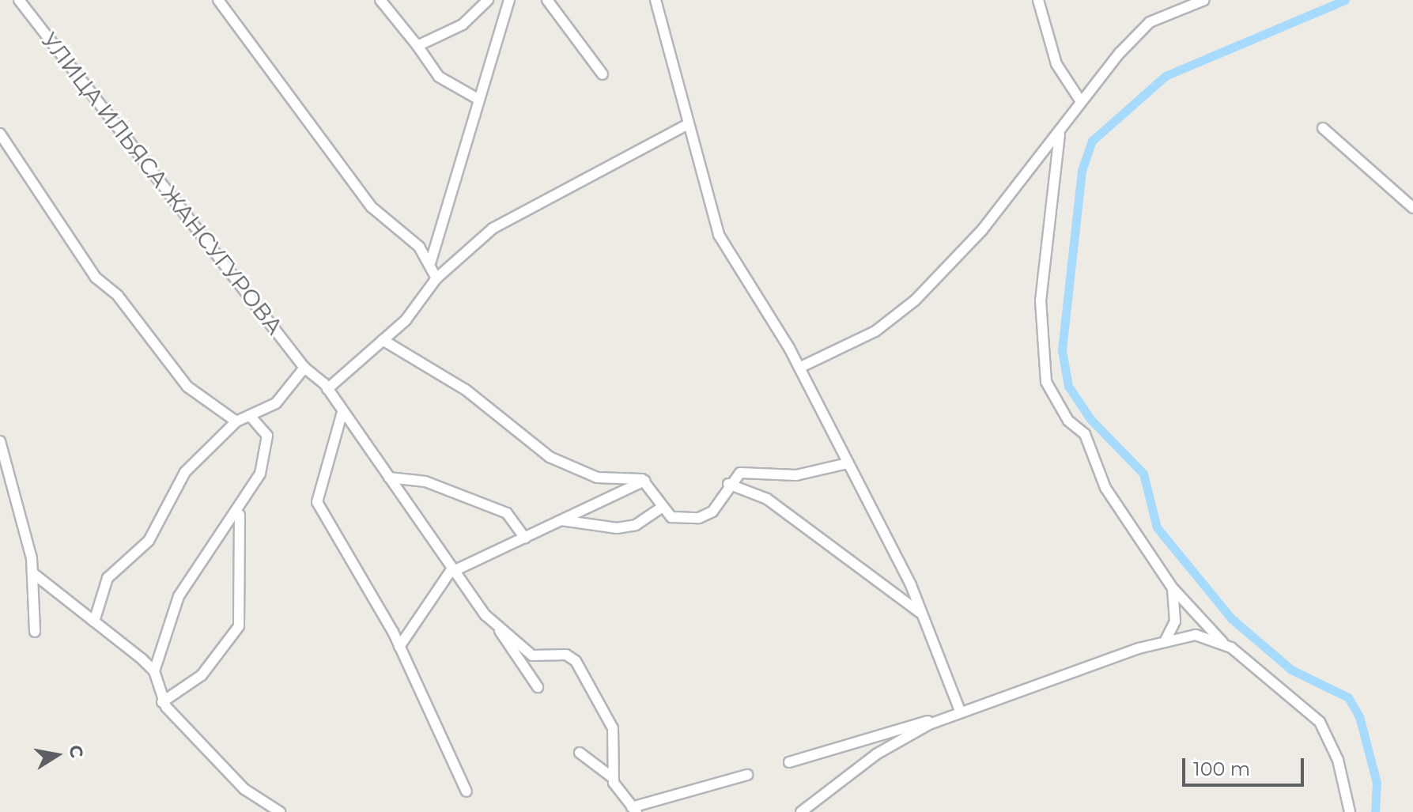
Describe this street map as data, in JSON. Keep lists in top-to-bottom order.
{
  "streets": {
    "street": ["УЛИЦА ИЛЬЯСА ЖАНСУГУРОВА"]
  },
  "scale_bar": "100 m",
  "north": "right"
}
